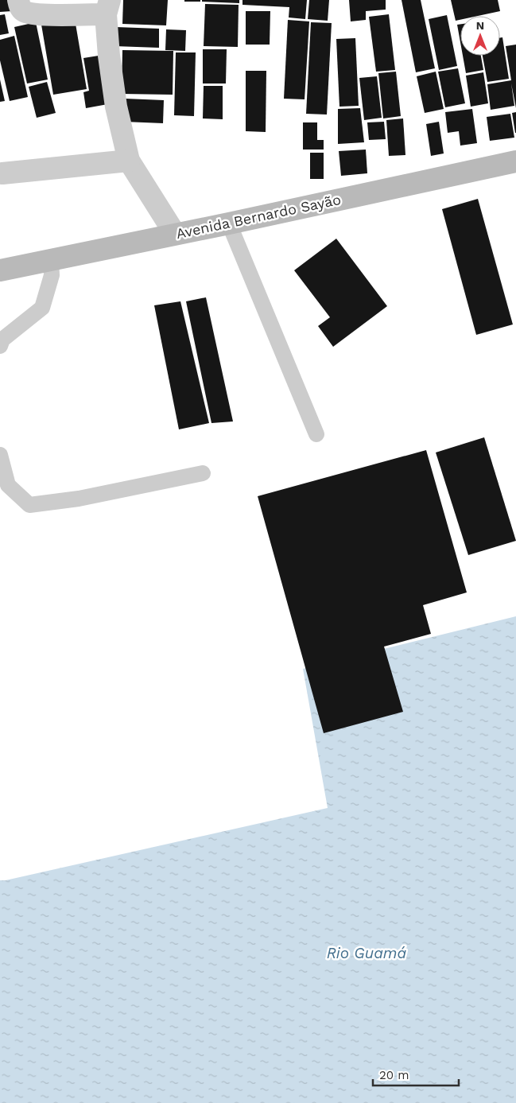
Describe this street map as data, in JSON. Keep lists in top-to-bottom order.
{
  "streets": {
    "main road": ["Avenida Bernardo Sayão"]
  },
  "water": ["Rio Guamá"],
  "scale_bar": "20 m",
  "north": "top"
}
